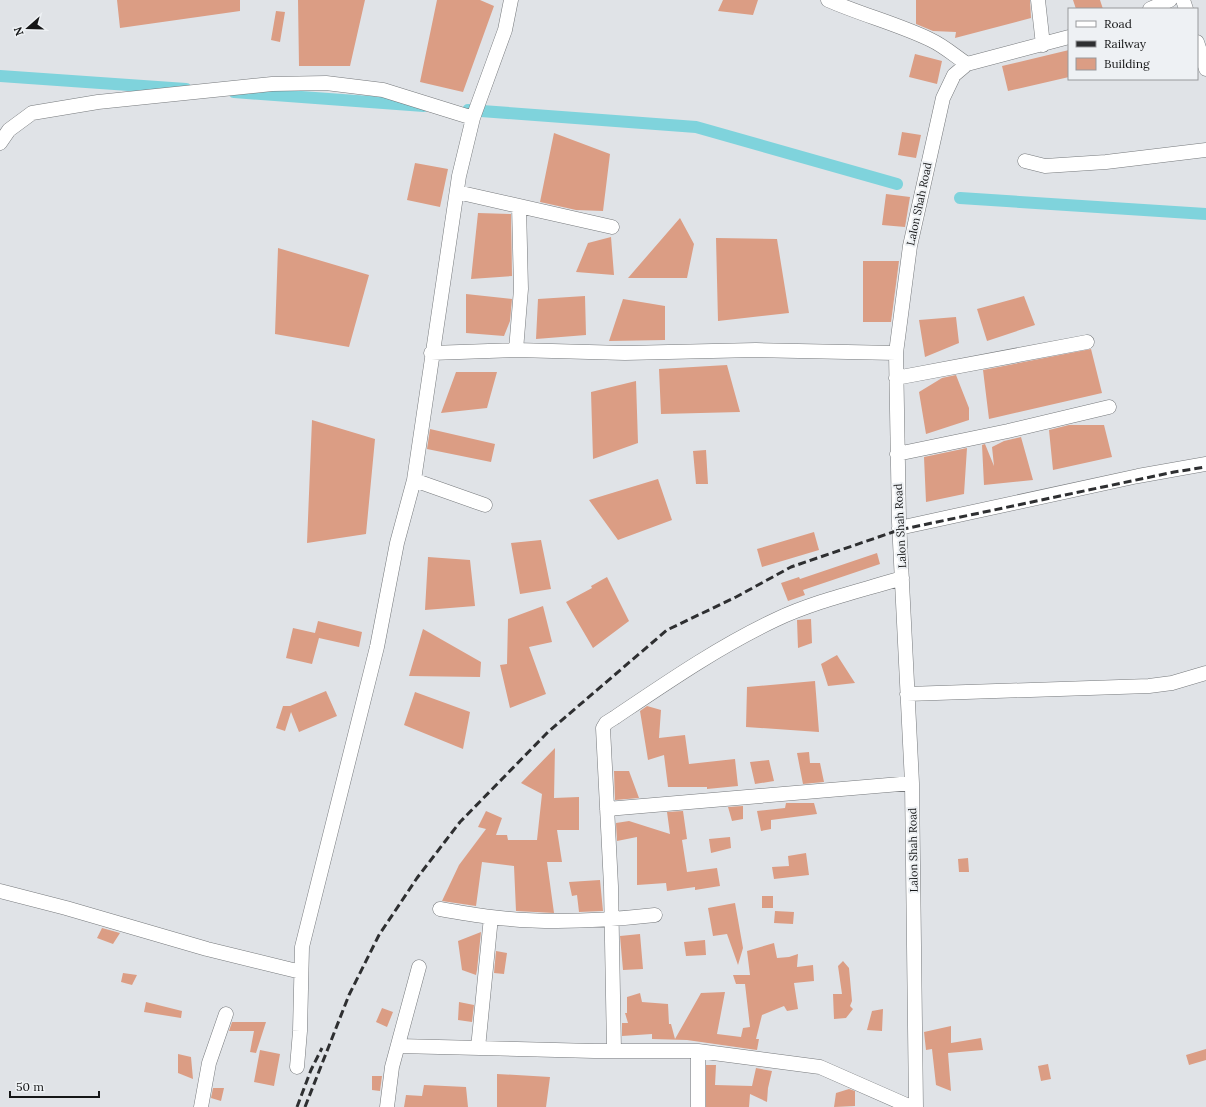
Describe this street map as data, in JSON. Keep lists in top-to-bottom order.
{
  "streets": {
    "street": ["Lalon Shah Road"]
  },
  "legend": ["Road", "Railway", "Building"],
  "scale_bar": "50 m",
  "north": "left"
}
